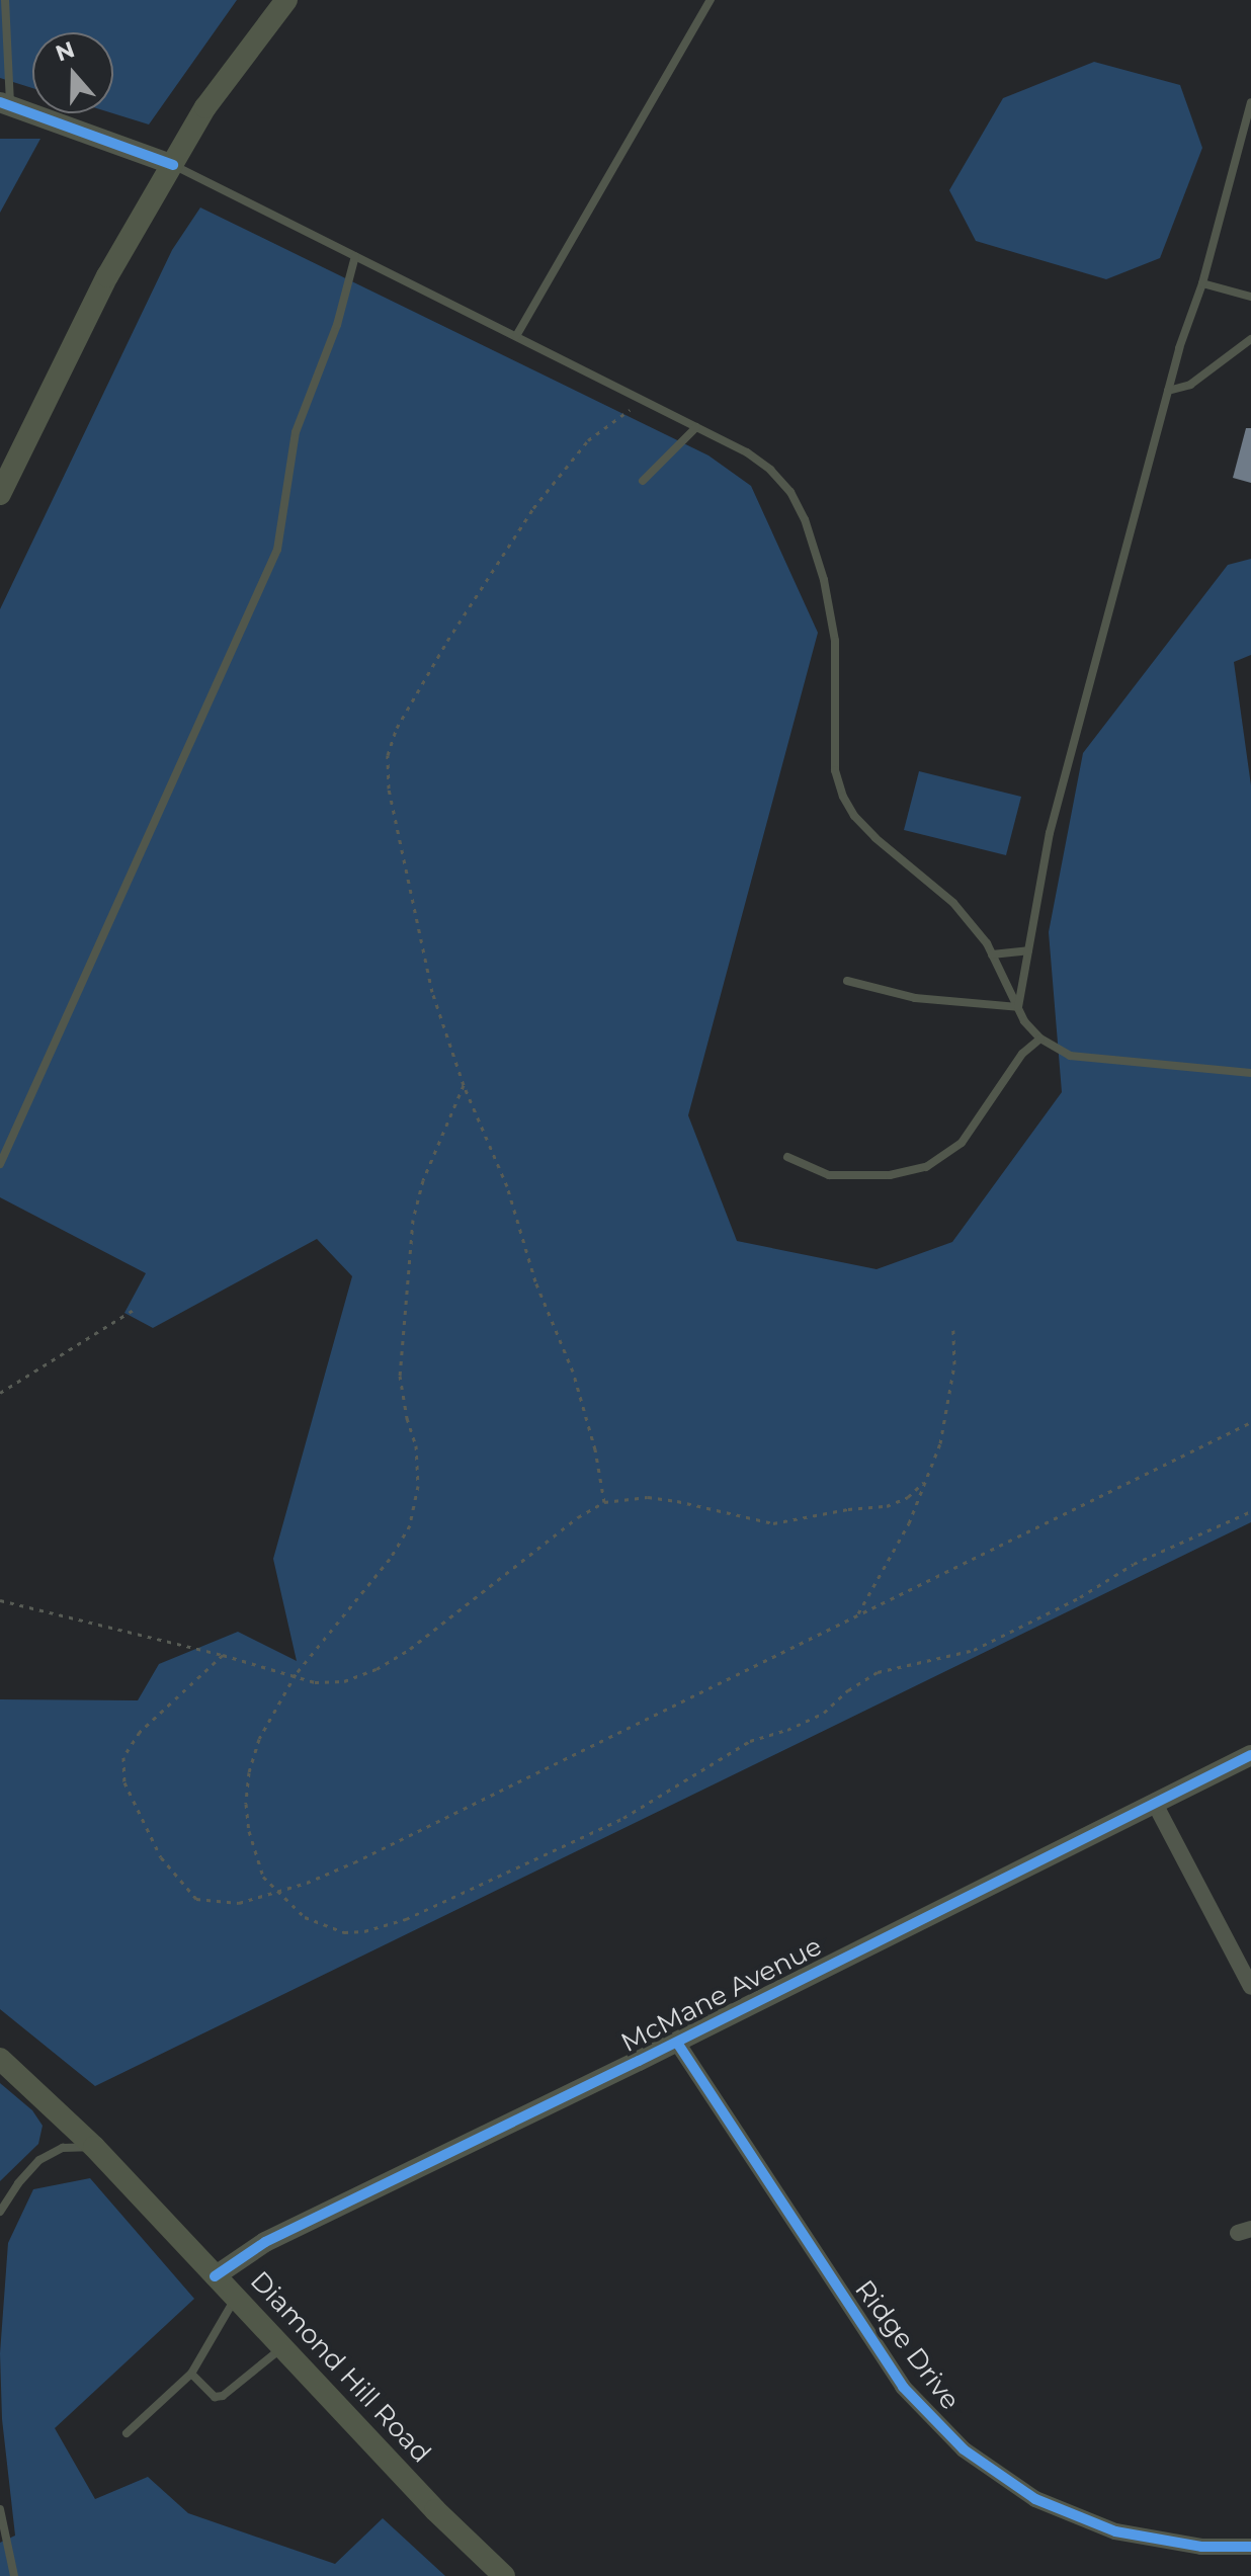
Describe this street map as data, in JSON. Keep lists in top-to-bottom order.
{
  "streets": {
    "main road": ["Diamond Hill Road"],
    "street": ["McMane Avenue", "Ridge Drive"]
  },
  "crossings": [
    ["McMane Avenue", "Ridge Drive"],
    ["McMane Avenue", "Diamond Hill Road"]
  ],
  "north": "top"
}
